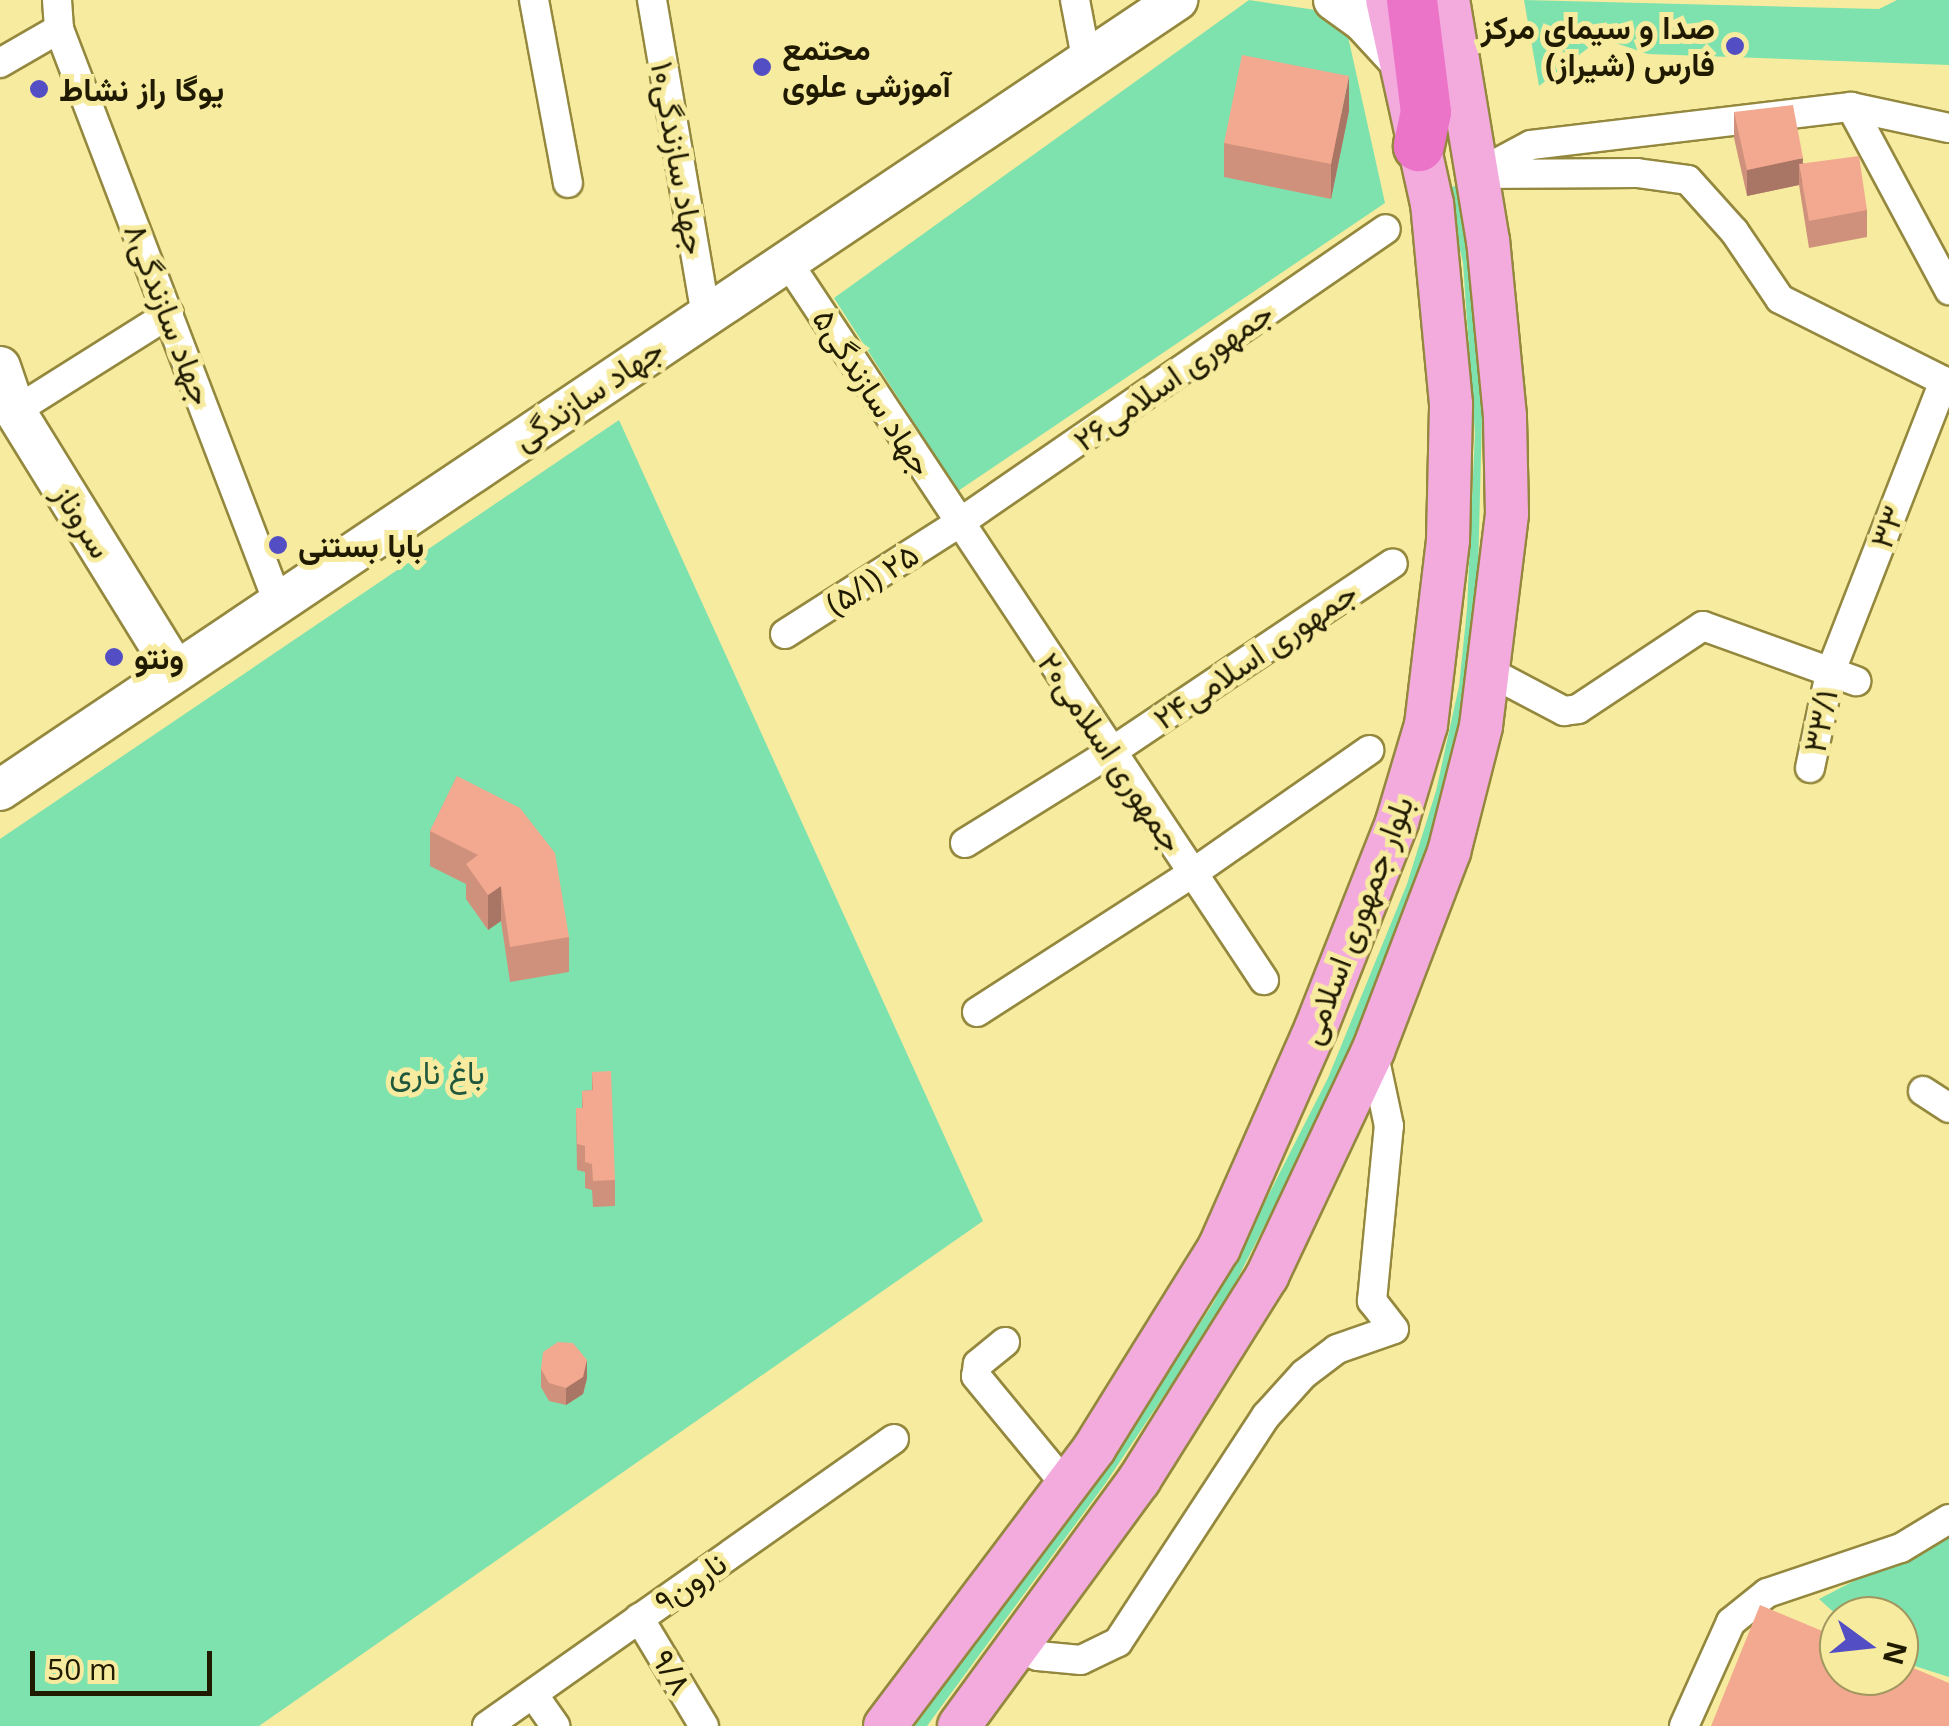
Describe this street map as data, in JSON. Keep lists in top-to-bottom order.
{
  "streets": {
    "main road": ["جهاد سازندگی", "سروناز", "بلوار جمهوری اسلامی"],
    "street": [
      "جهاد سازندگی۱۰",
      "جهاد سازندگی۸",
      "جمهوری اسلامی۲۶",
      "جهاد سازندگی۵",
      "۳۳",
      "(۵/۱) ۲۵",
      "جمهوری اسلامی۲۴",
      "۳۳/۱",
      "جمهوری اسلامی۲۰",
      "نارون۹",
      "۹/۸"
    ]
  },
  "crossings": [
    ["جهاد سازندگی۱۰", "جهاد سازندگی"],
    ["جهاد سازندگی۸", "جهاد سازندگی"],
    ["جمهوری اسلامی۲۶", "جهاد سازندگی۵"],
    ["جمهوری اسلامی۲۶", "(۵/۱) ۲۵"],
    ["جمهوری اسلامی۲۶", "جمهوری اسلامی۲۰"],
    ["جهاد سازندگی۵", "جهاد سازندگی"],
    ["جهاد سازندگی۵", "(۵/۱) ۲۵"],
    ["جهاد سازندگی۵", "جمهوری اسلامی۲۰"],
    ["جهاد سازندگی", "سروناز"],
    ["۳۳", "۳۳/۱"],
    ["۳۳", "بلوار جمهوری اسلامی"],
    ["(۵/۱) ۲۵", "جمهوری اسلامی۲۰"],
    ["جمهوری اسلامی۲۴", "جمهوری اسلامی۲۰"],
    ["نارون۹", "۹/۸"]
  ],
  "parks": ["باغ ناری"],
  "places": [
    "صدا و سیمای مرکز فارس (شیراز)",
    "محتمع آموزشی علوی",
    "یوگا راز نشاط",
    "بابا بستنی",
    "ونتو"
  ],
  "scale_bar": "50 m",
  "north": "right"
}
